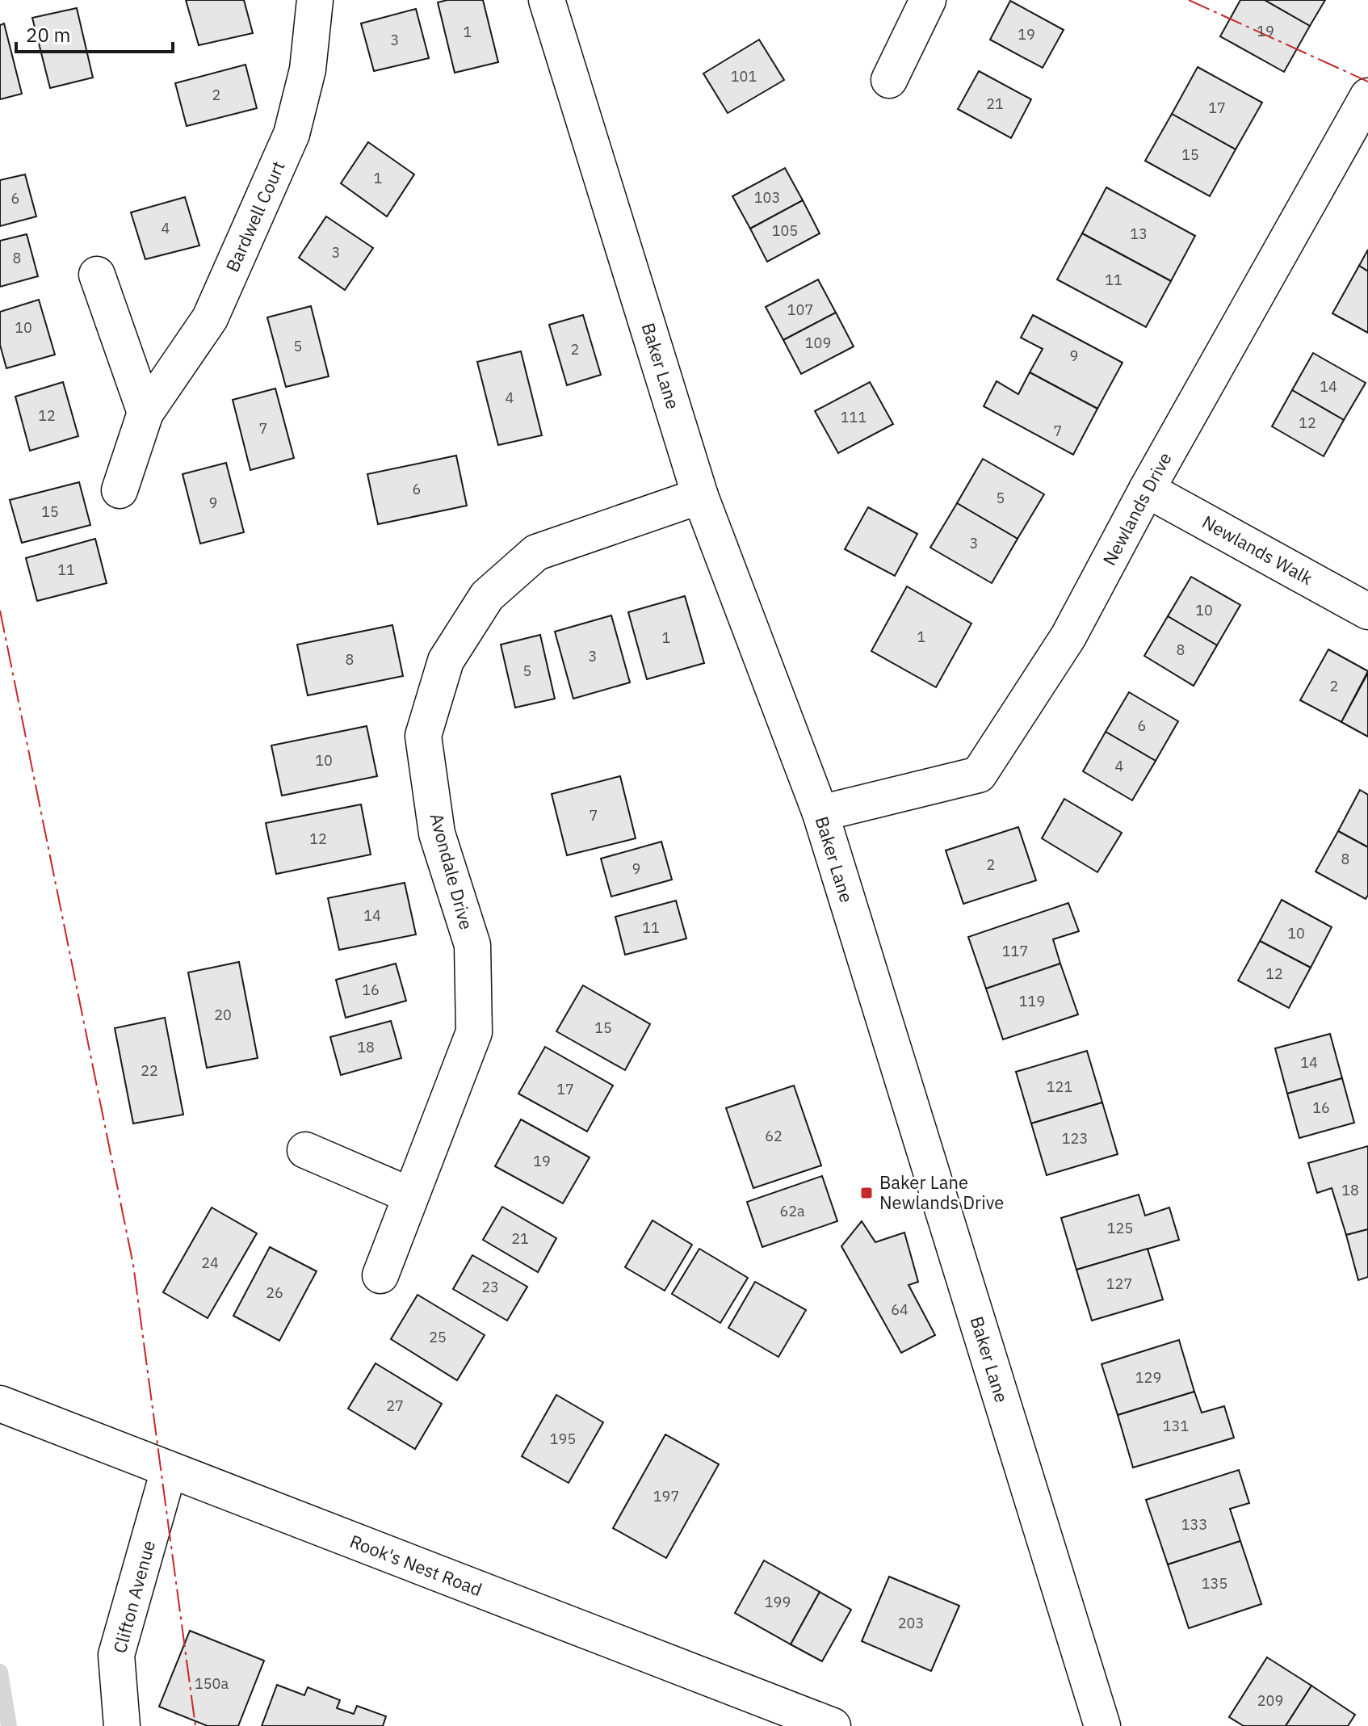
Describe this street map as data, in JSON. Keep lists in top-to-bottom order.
{
  "streets": {
    "street": [
      "Bardwell Court",
      "Baker Lane",
      "Newlands Drive",
      "Newlands Walk",
      "Avondale Drive",
      "Rook's Nest Road",
      "Clifton Avenue"
    ]
  },
  "crossings": [
    ["Baker Lane", "Newlands Drive"],
    ["Baker Lane", "Avondale Drive"],
    ["Newlands Drive", "Newlands Walk"],
    ["Rook's Nest Road", "Clifton Avenue"]
  ],
  "places": {
    "transit": ["Baker Lane Newlands Drive"]
  },
  "house_numbers": [
    "19",
    "1",
    "19",
    "3",
    "101",
    "2",
    "21",
    "17",
    "15",
    "1",
    "103",
    "6",
    "4",
    "105",
    "13",
    "3",
    "8",
    "11",
    "107",
    "10",
    "109",
    "5",
    "2",
    "9",
    "14",
    "4",
    "12",
    "111",
    "12",
    "7",
    "7",
    "6",
    "5",
    "9",
    "15",
    "3",
    "11",
    "10",
    "1",
    "1",
    "8",
    "3",
    "8",
    "5",
    "2",
    "6",
    "10",
    "4",
    "7",
    "12",
    "8",
    "2",
    "9",
    "14",
    "11",
    "10",
    "117",
    "12",
    "16",
    "119",
    "20",
    "15",
    "18",
    "14",
    "22",
    "121",
    "17",
    "16",
    "62",
    "123",
    "19",
    "18",
    "62a",
    "125",
    "21",
    "24",
    "127",
    "23",
    "26",
    "64",
    "25",
    "129",
    "27",
    "131",
    "195",
    "197",
    "133",
    "135",
    "199",
    "203",
    "150a",
    "209"
  ],
  "scale_bar": "20 m"
}
